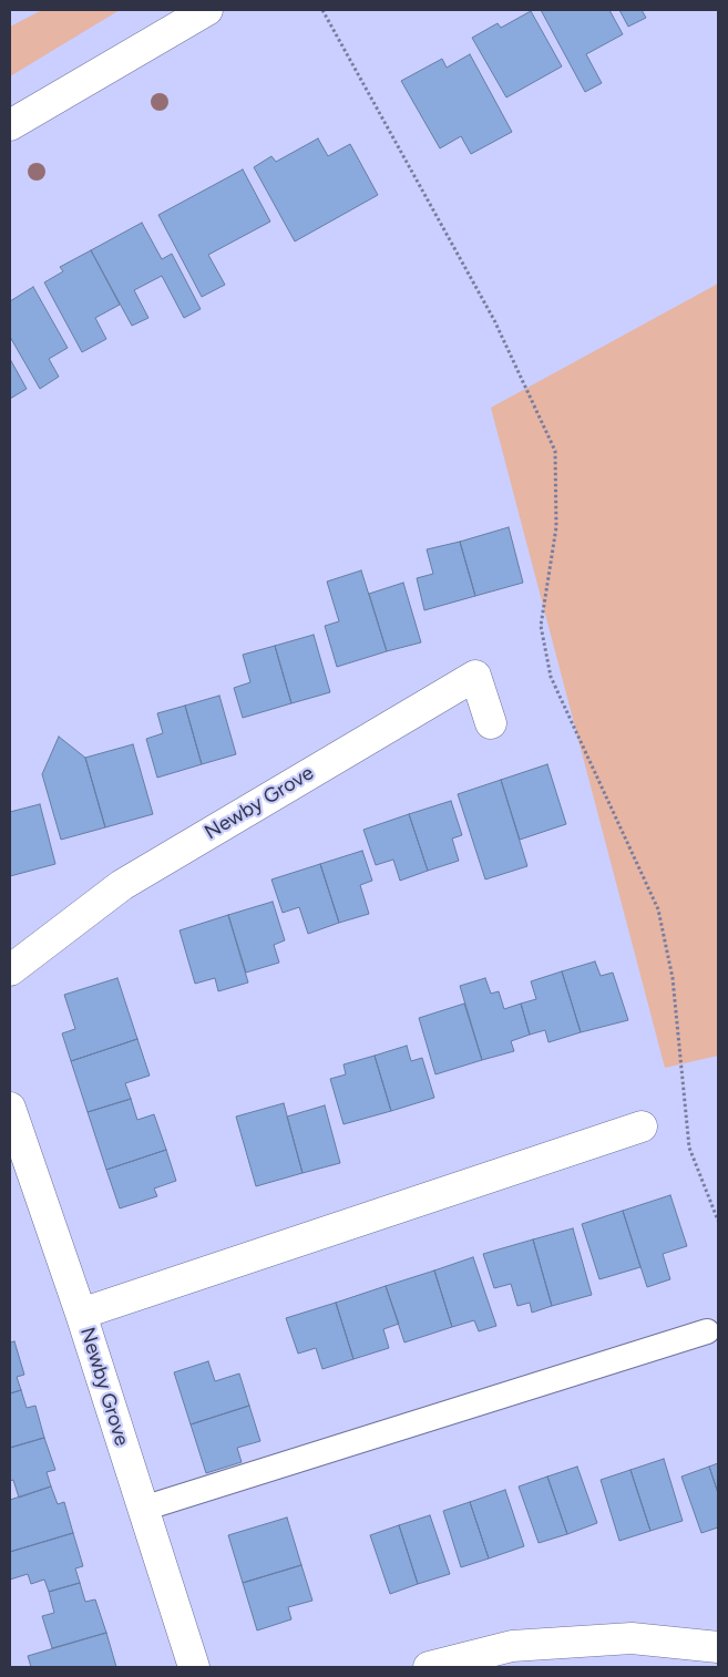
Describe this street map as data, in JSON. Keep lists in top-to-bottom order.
{
  "streets": {
    "street": ["Newby Grove"]
  }
}
